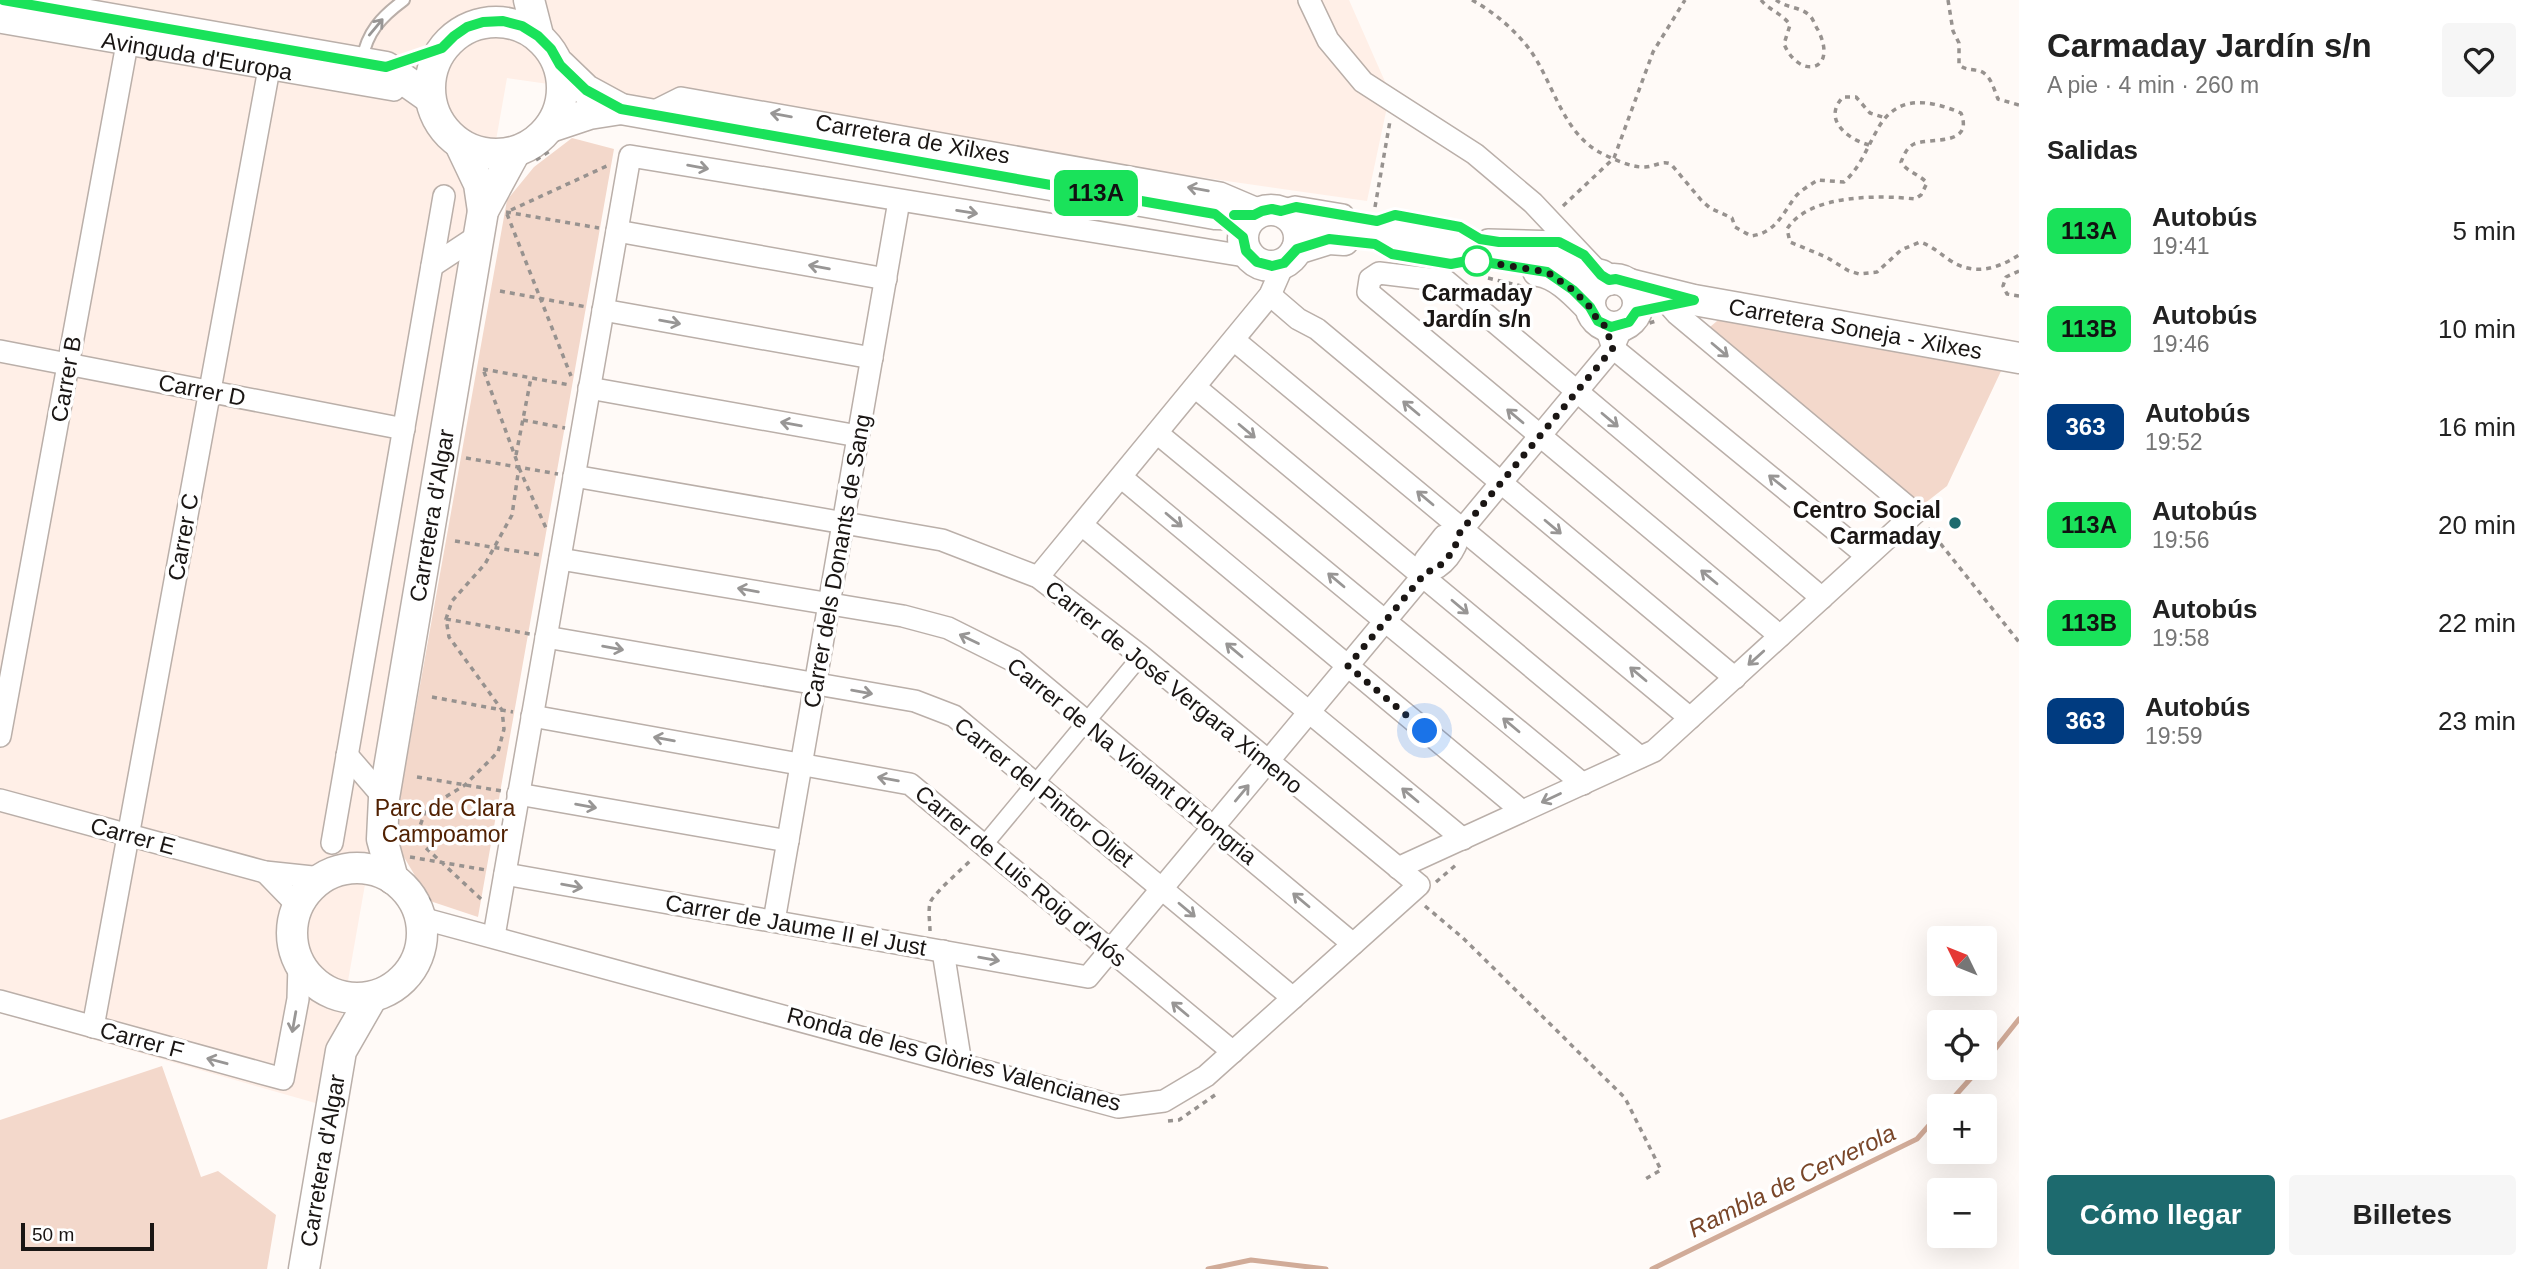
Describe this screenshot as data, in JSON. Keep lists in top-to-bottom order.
{
  "streets": {
    "main road": [
      "Avinguda d'Europa",
      "Carretera de Xilxes",
      "Carretera Soneja - Xilxes",
      "Carretera d'Algar"
    ],
    "street": [
      "Carrer B",
      "Carrer D",
      "Carrer C",
      "Carrer dels Donants de Sang",
      "Carrer de José Vergara Ximeno",
      "Carrer de Na Violant d'Hongria",
      "Carrer del Pintor Oliet",
      "Carrer E",
      "Carrer de Luis Roig d'Alós",
      "Carrer de Jaume II el Just",
      "Carrer F",
      "Ronda de les Glòries Valencianes"
    ]
  },
  "crossings": [
    ["Avinguda d'Europa", "Carretera de Xilxes"],
    ["Avinguda d'Europa", "Carrer B"],
    ["Avinguda d'Europa", "Carretera d'Algar"],
    ["Avinguda d'Europa", "Carrer C"],
    ["Carretera de Xilxes", "Carretera Soneja - Xilxes"],
    ["Carretera de Xilxes", "Carretera d'Algar"],
    ["Carretera de Xilxes", "Carrer dels Donants de Sang"],
    ["Carrer B", "Carrer D"],
    ["Carrer D", "Carretera d'Algar"],
    ["Carrer D", "Carrer C"],
    ["Carretera d'Algar", "Carrer E"],
    ["Carretera d'Algar", "Carrer F"],
    ["Carretera d'Algar", "Ronda de les Glòries Valencianes"],
    ["Carrer C", "Carrer E"],
    ["Carrer C", "Carrer F"],
    ["Carrer dels Donants de Sang", "Carrer de José Vergara Ximeno"],
    ["Carrer dels Donants de Sang", "Carrer de Na Violant d'Hongria"],
    ["Carrer dels Donants de Sang", "Carrer del Pintor Oliet"],
    ["Carrer dels Donants de Sang", "Carrer de Luis Roig d'Alós"],
    ["Carrer dels Donants de Sang", "Carrer de Jaume II el Just"],
    ["Carrer de José Vergara Ximeno", "Ronda de les Glòries Valencianes"],
    ["Carrer de Na Violant d'Hongria", "Ronda de les Glòries Valencianes"],
    ["Carrer del Pintor Oliet", "Ronda de les Glòries Valencianes"],
    ["Carrer E", "Carrer F"],
    ["Carrer E", "Ronda de les Glòries Valencianes"],
    ["Carrer de Luis Roig d'Alós", "Carrer de Jaume II el Just"],
    ["Carrer de Luis Roig d'Alós", "Ronda de les Glòries Valencianes"],
    ["Carrer F", "Ronda de les Glòries Valencianes"]
  ],
  "water": ["Rambla de Cerverola"],
  "parks": ["Parc de Clara Campoamor"],
  "places": ["Carmaday Jardín s/n", "Centro Social Carmaday"],
  "lines": ["bus line 113A"],
  "scale_bar": "50 m",
  "north": "top left",
  "page": {
    "on_map": "113A",
    "heading": [
      ["Carmaday Jardín s/n", "A pie · 4 min · 260 m"],
      "Salidas"
    ],
    "list": [
      {
        "mark": "113A",
        "name": "Autobús",
        "note": "19:41",
        "value": "5 min"
      },
      {
        "mark": "113B",
        "name": "Autobús",
        "note": "19:46",
        "value": "10 min"
      },
      {
        "mark": "363",
        "name": "Autobús",
        "note": "19:52",
        "value": "16 min"
      },
      {
        "mark": "113A",
        "name": "Autobús",
        "note": "19:56",
        "value": "20 min"
      },
      {
        "mark": "113B",
        "name": "Autobús",
        "note": "19:58",
        "value": "22 min"
      },
      {
        "mark": "363",
        "name": "Autobús",
        "note": "19:59",
        "value": "23 min"
      }
    ],
    "map_buttons": ["+", "−"],
    "buttons": ["Cómo llegar", "Billetes"],
    "scale": "50 m"
  }
}
